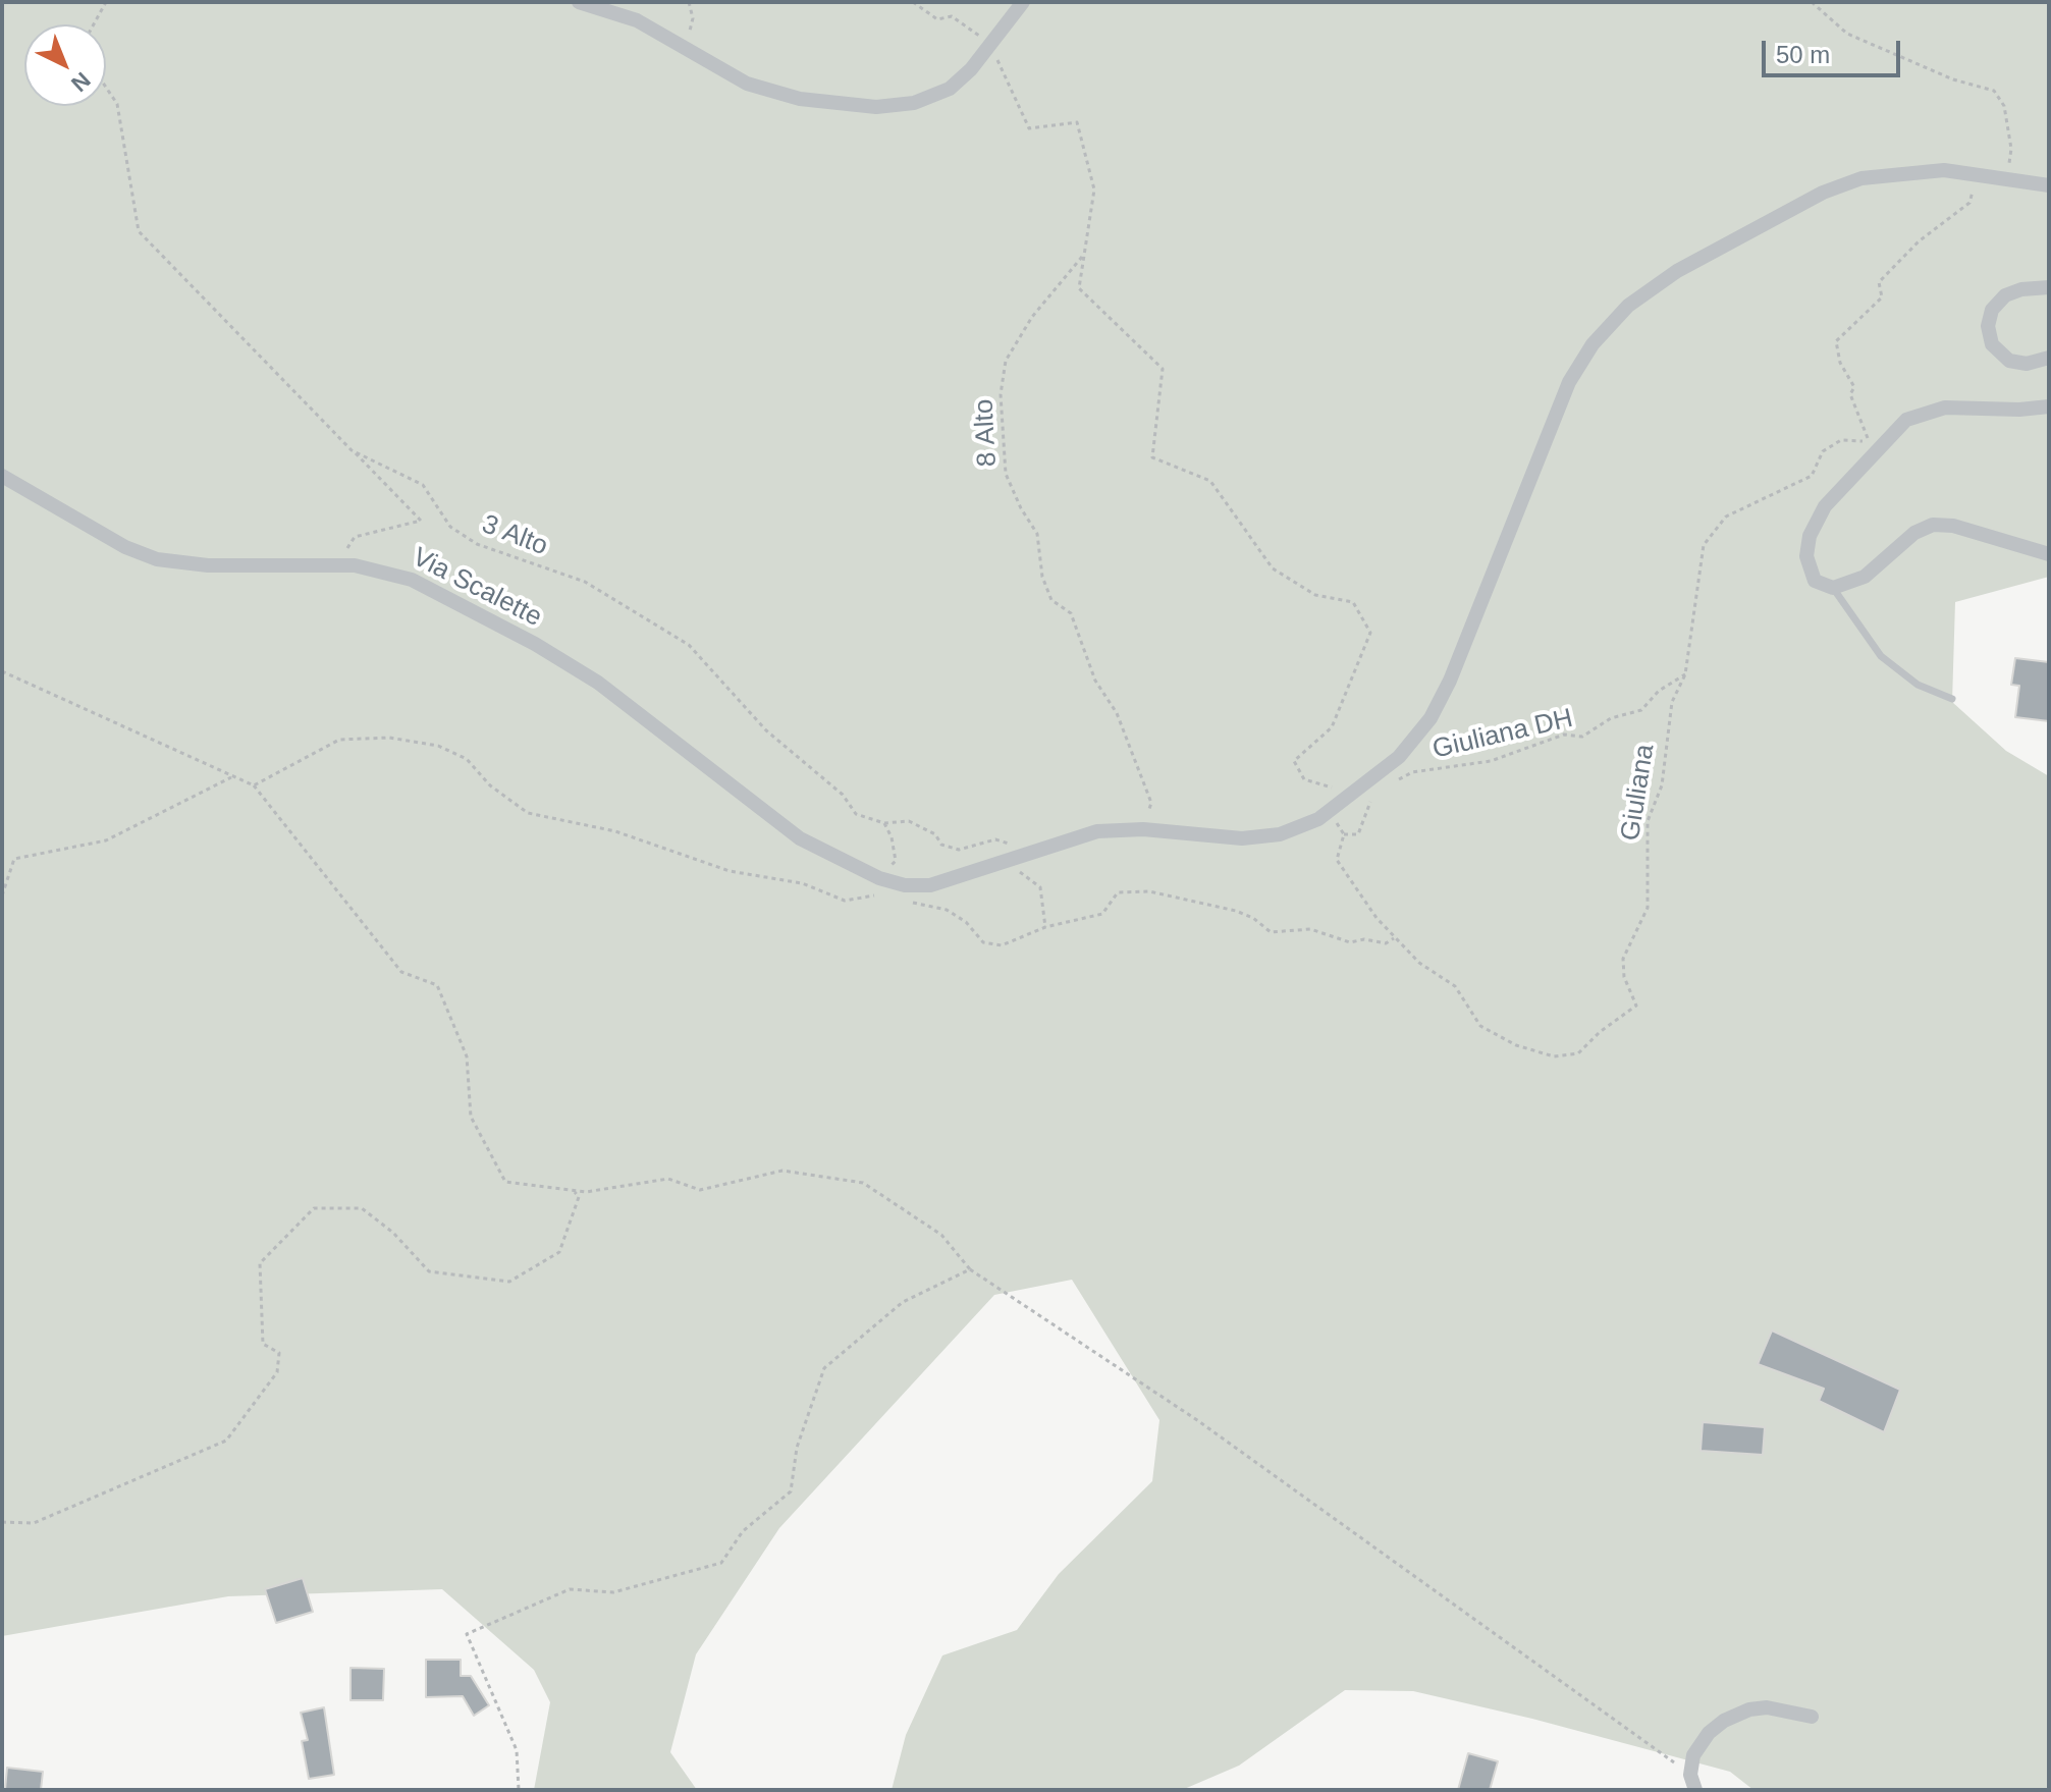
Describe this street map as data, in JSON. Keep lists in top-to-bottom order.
{
  "streets": {
    "street": ["Via Scalette"],
    "path": [
      "8 Alto",
      "3 Alto",
      "Giuliana DH",
      "Giuliana"
    ]
  },
  "crossings": [
    ["8 Alto", "Via Scalette"],
    ["3 Alto", "Via Scalette"],
    ["Via Scalette", "Giuliana"],
    ["Giuliana DH", "Giuliana"]
  ],
  "scale_bar": "50 m",
  "north": "bottom right"
}
